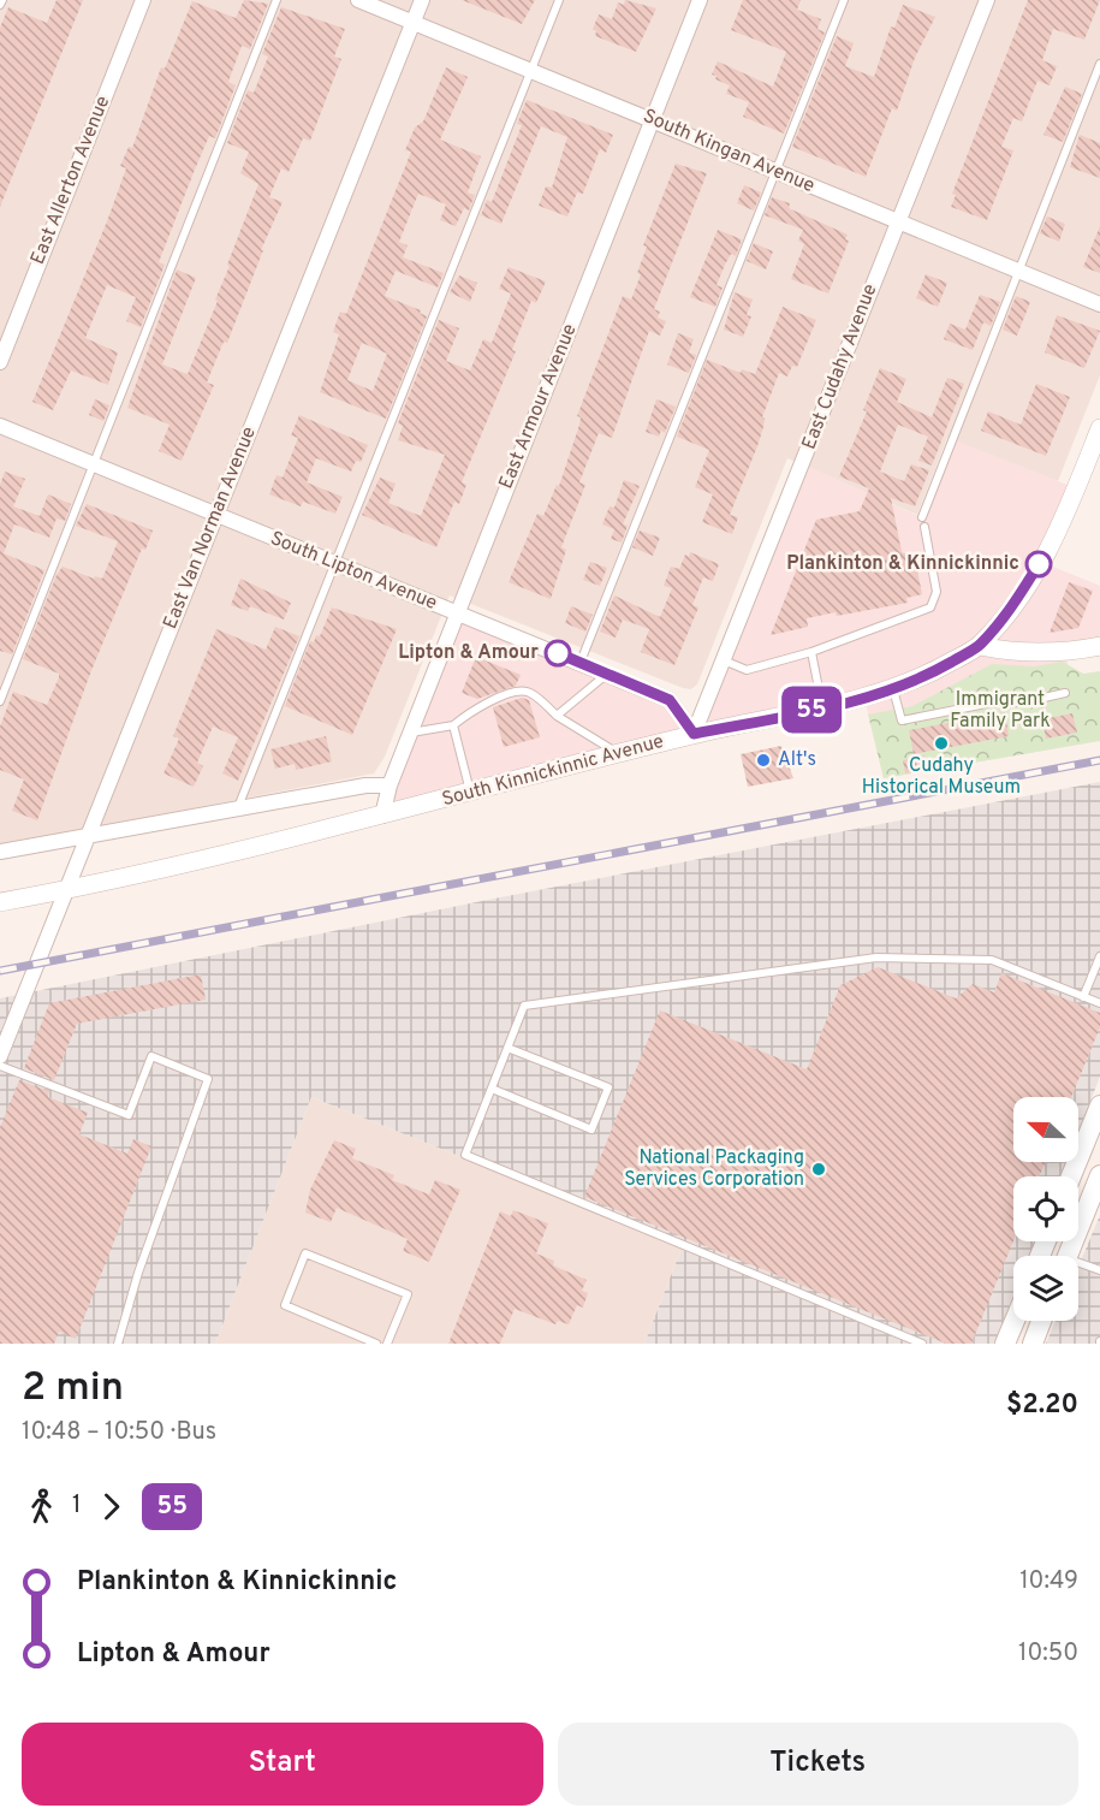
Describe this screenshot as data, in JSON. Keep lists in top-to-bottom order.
{
  "streets": {
    "street": [
      "South Kingan Avenue",
      "East Allerton Avenue",
      "East Cudahy Avenue",
      "East Armour Avenue",
      "East Van Norman Avenue",
      "South Lipton Avenue",
      "South Kinnickinnic Avenue"
    ]
  },
  "crossings": [
    ["South Kingan Avenue", "East Cudahy Avenue"],
    ["South Kingan Avenue", "East Armour Avenue"],
    ["South Kingan Avenue", "East Van Norman Avenue"],
    ["East Cudahy Avenue", "South Lipton Avenue"],
    ["East Cudahy Avenue", "South Kinnickinnic Avenue"],
    ["East Armour Avenue", "South Lipton Avenue"],
    ["East Armour Avenue", "South Kinnickinnic Avenue"],
    ["East Van Norman Avenue", "South Lipton Avenue"],
    ["East Van Norman Avenue", "South Kinnickinnic Avenue"],
    ["South Lipton Avenue", "South Kinnickinnic Avenue"]
  ],
  "parks": ["Immigrant Family Park"],
  "places": [
    "Plankinton & Kinnickinnic",
    "Lipton & Amour",
    "Cudahy Historical Museum",
    "Alt's",
    "National Packaging Services Corporation"
  ],
  "lines": ["bus line 55"],
  "north": "left",
  "page": {
    "on_map": "55",
    "heading": ["2 min", "10:48 – 10:50 · Bus", "$2.20"],
    "legs": ["1", "55"],
    "list": [
      {
        "name": "Plankinton & Kinnickinnic",
        "value": "10:49"
      },
      {
        "name": "Lipton & Amour",
        "value": "10:50"
      }
    ],
    "buttons": ["Start", "Tickets"]
  }
}
